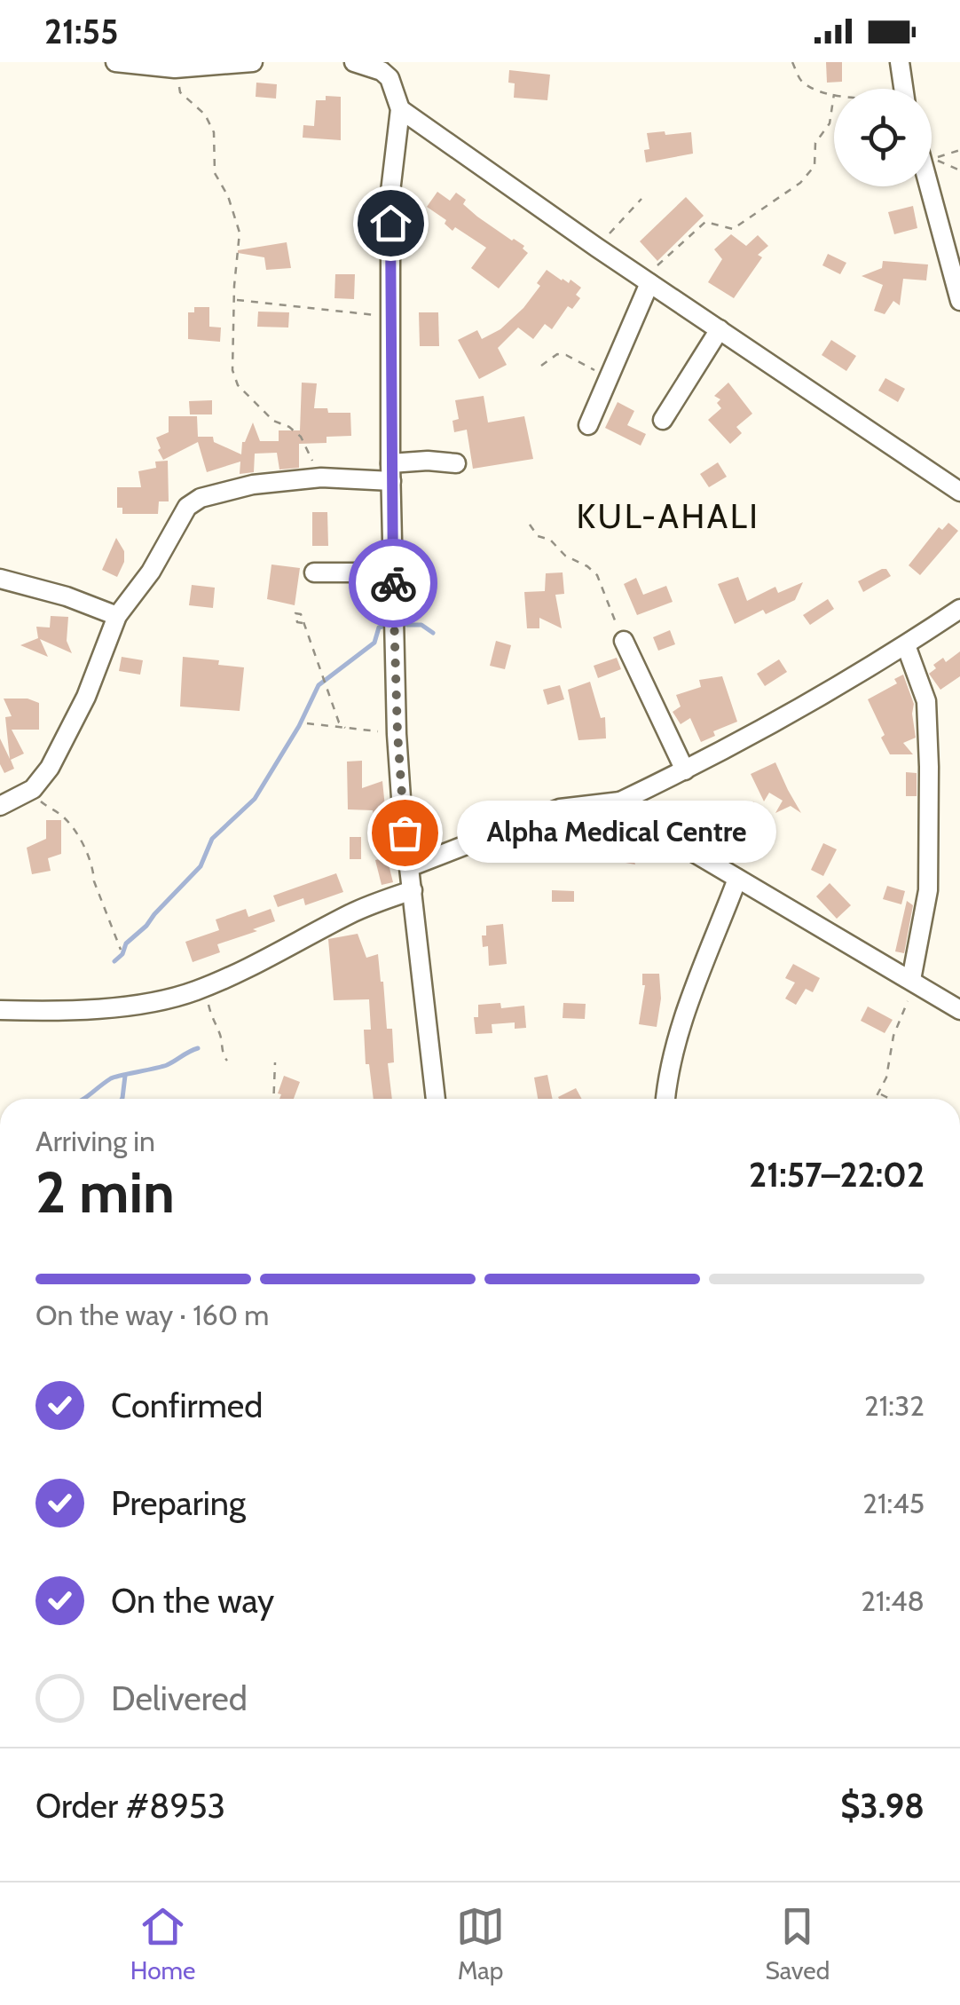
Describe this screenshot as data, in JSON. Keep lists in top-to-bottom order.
{
  "districts": ["KUL-AHALI"],
  "places": ["Alpha Medical Centre"],
  "page": {
    "status": "21:55",
    "bubble": "Alpha Medical Centre",
    "heading": ["2 min", "Arriving in", "21:57–22:02"],
    "panel": ["Order #8953", "$3.98"],
    "bar": "On the way · 160 m",
    "list": [
      ["Confirmed", "21:32"],
      ["Preparing", "21:45"],
      ["On the way", "21:48"],
      "Delivered"
    ],
    "tabs": ["Home", "Map", "Saved"]
  }
}
